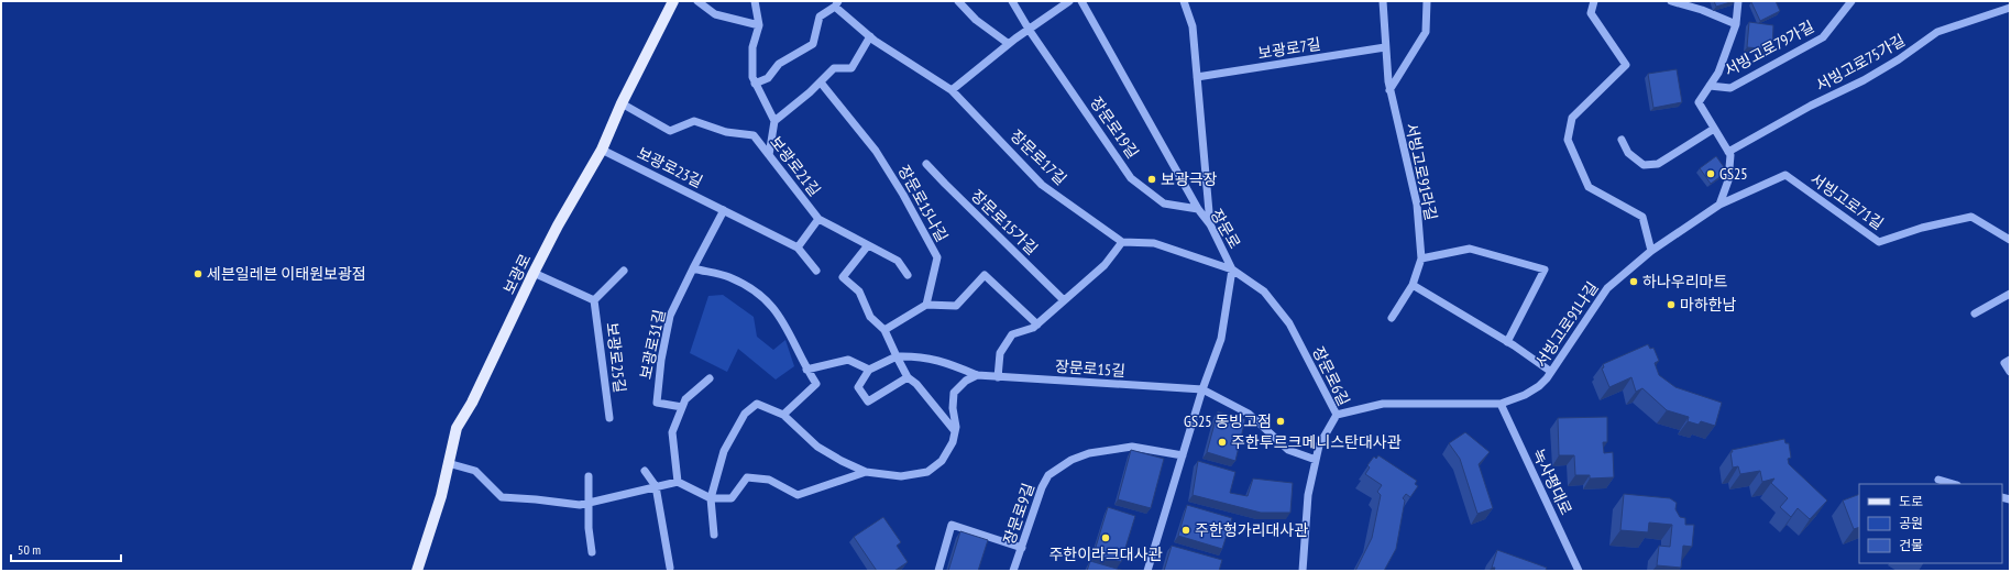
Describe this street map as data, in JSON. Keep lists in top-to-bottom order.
{
  "streets": {
    "main road": ["보광로"],
    "street": [
      "보광로7길",
      "서빙고로79가길",
      "서빙고로75가길",
      "장문로19길",
      "장문로17길",
      "보광로21길",
      "보광로23길",
      "서빙고로91라길",
      "서빙고로71길",
      "장문로15나길",
      "장문로15가길",
      "장문로",
      "서빙고로91나길",
      "보광로31길",
      "보광로25길",
      "장문로15길",
      "장문로6길",
      "녹사평대로",
      "장문로9길"
    ]
  },
  "crossings": [
    ["보광로7길", "서빙고로91라길"],
    ["장문로19길", "장문로"],
    ["보광로21길", "보광로"],
    ["보광로23길", "보광로"],
    ["서빙고로71길", "서빙고로91나길"],
    ["장문로", "장문로15길"],
    ["장문로", "장문로6길"],
    ["장문로", "장문로9길"],
    ["서빙고로91나길", "장문로6길"],
    ["서빙고로91나길", "녹사평대로"]
  ],
  "places": [
    "GS25",
    "보광극장",
    "세븐일레븐 이태원보광점",
    "하나우리마트",
    "마하한남",
    "GS25 동빙고점",
    "주한투르크메니스탄대사관",
    "주한헝가리대사관",
    "주한이라크대사관"
  ],
  "legend": ["도로", "공원", "건물"],
  "scale_bar": "50 m"
}
